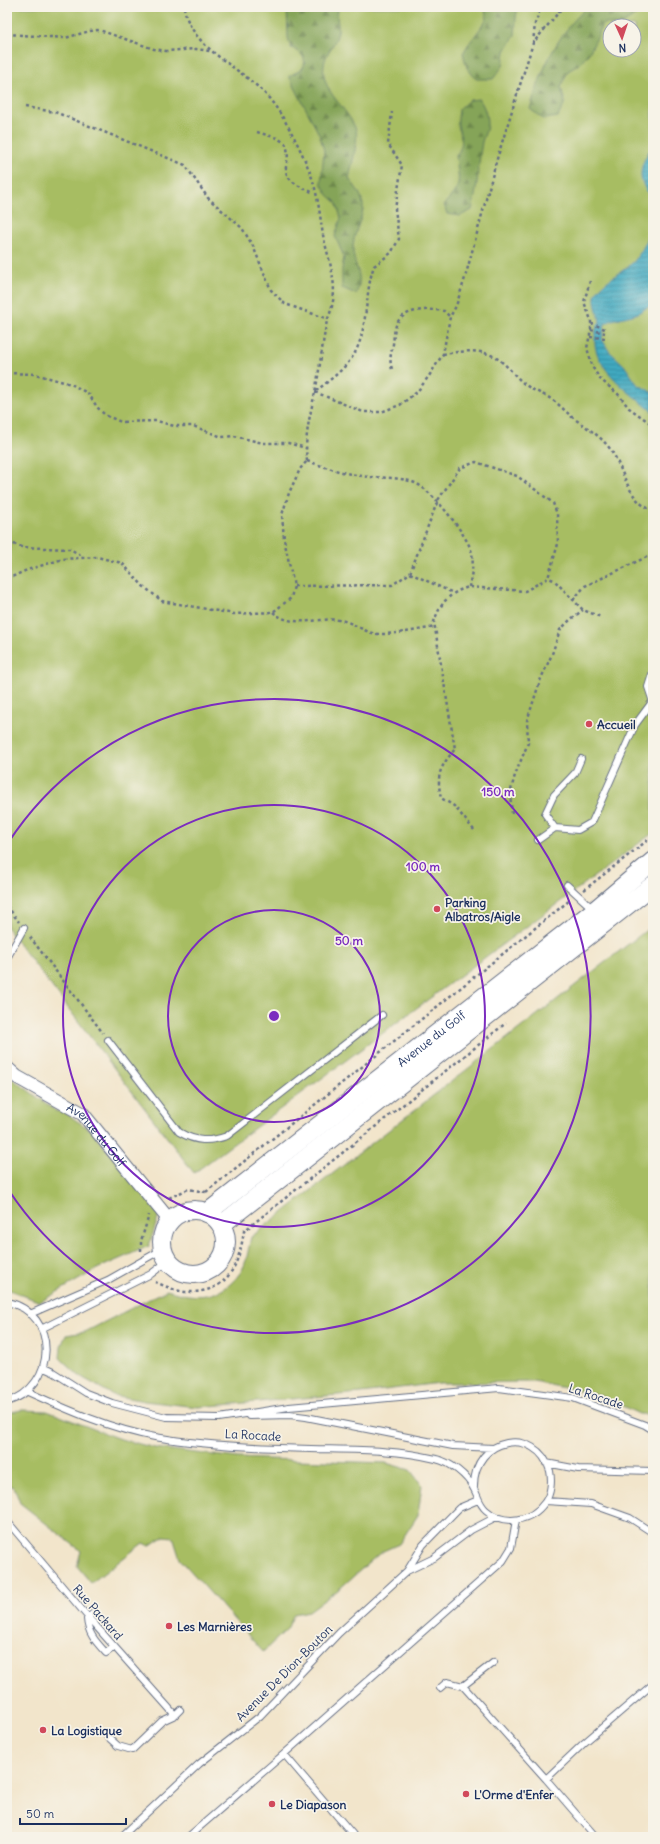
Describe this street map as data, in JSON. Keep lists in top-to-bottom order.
{
  "streets": {
    "street": ["Avenue du Golf"],
    "lane": ["La Rocade", "Rue Packard", "Avenue De Dion-Bouton"]
  },
  "crossings": [
    ["La Rocade", "Avenue De Dion-Bouton"]
  ],
  "places": [
    "Accueil",
    "Parking Albatros/Aigle",
    "Les Marnières",
    "La Logistique",
    "L'Orme d'Enfer",
    "Le Diapason"
  ],
  "scale_bar": "50 m",
  "north": "bottom",
  "rings": ["150 m", "100 m", "50 m"]
}
